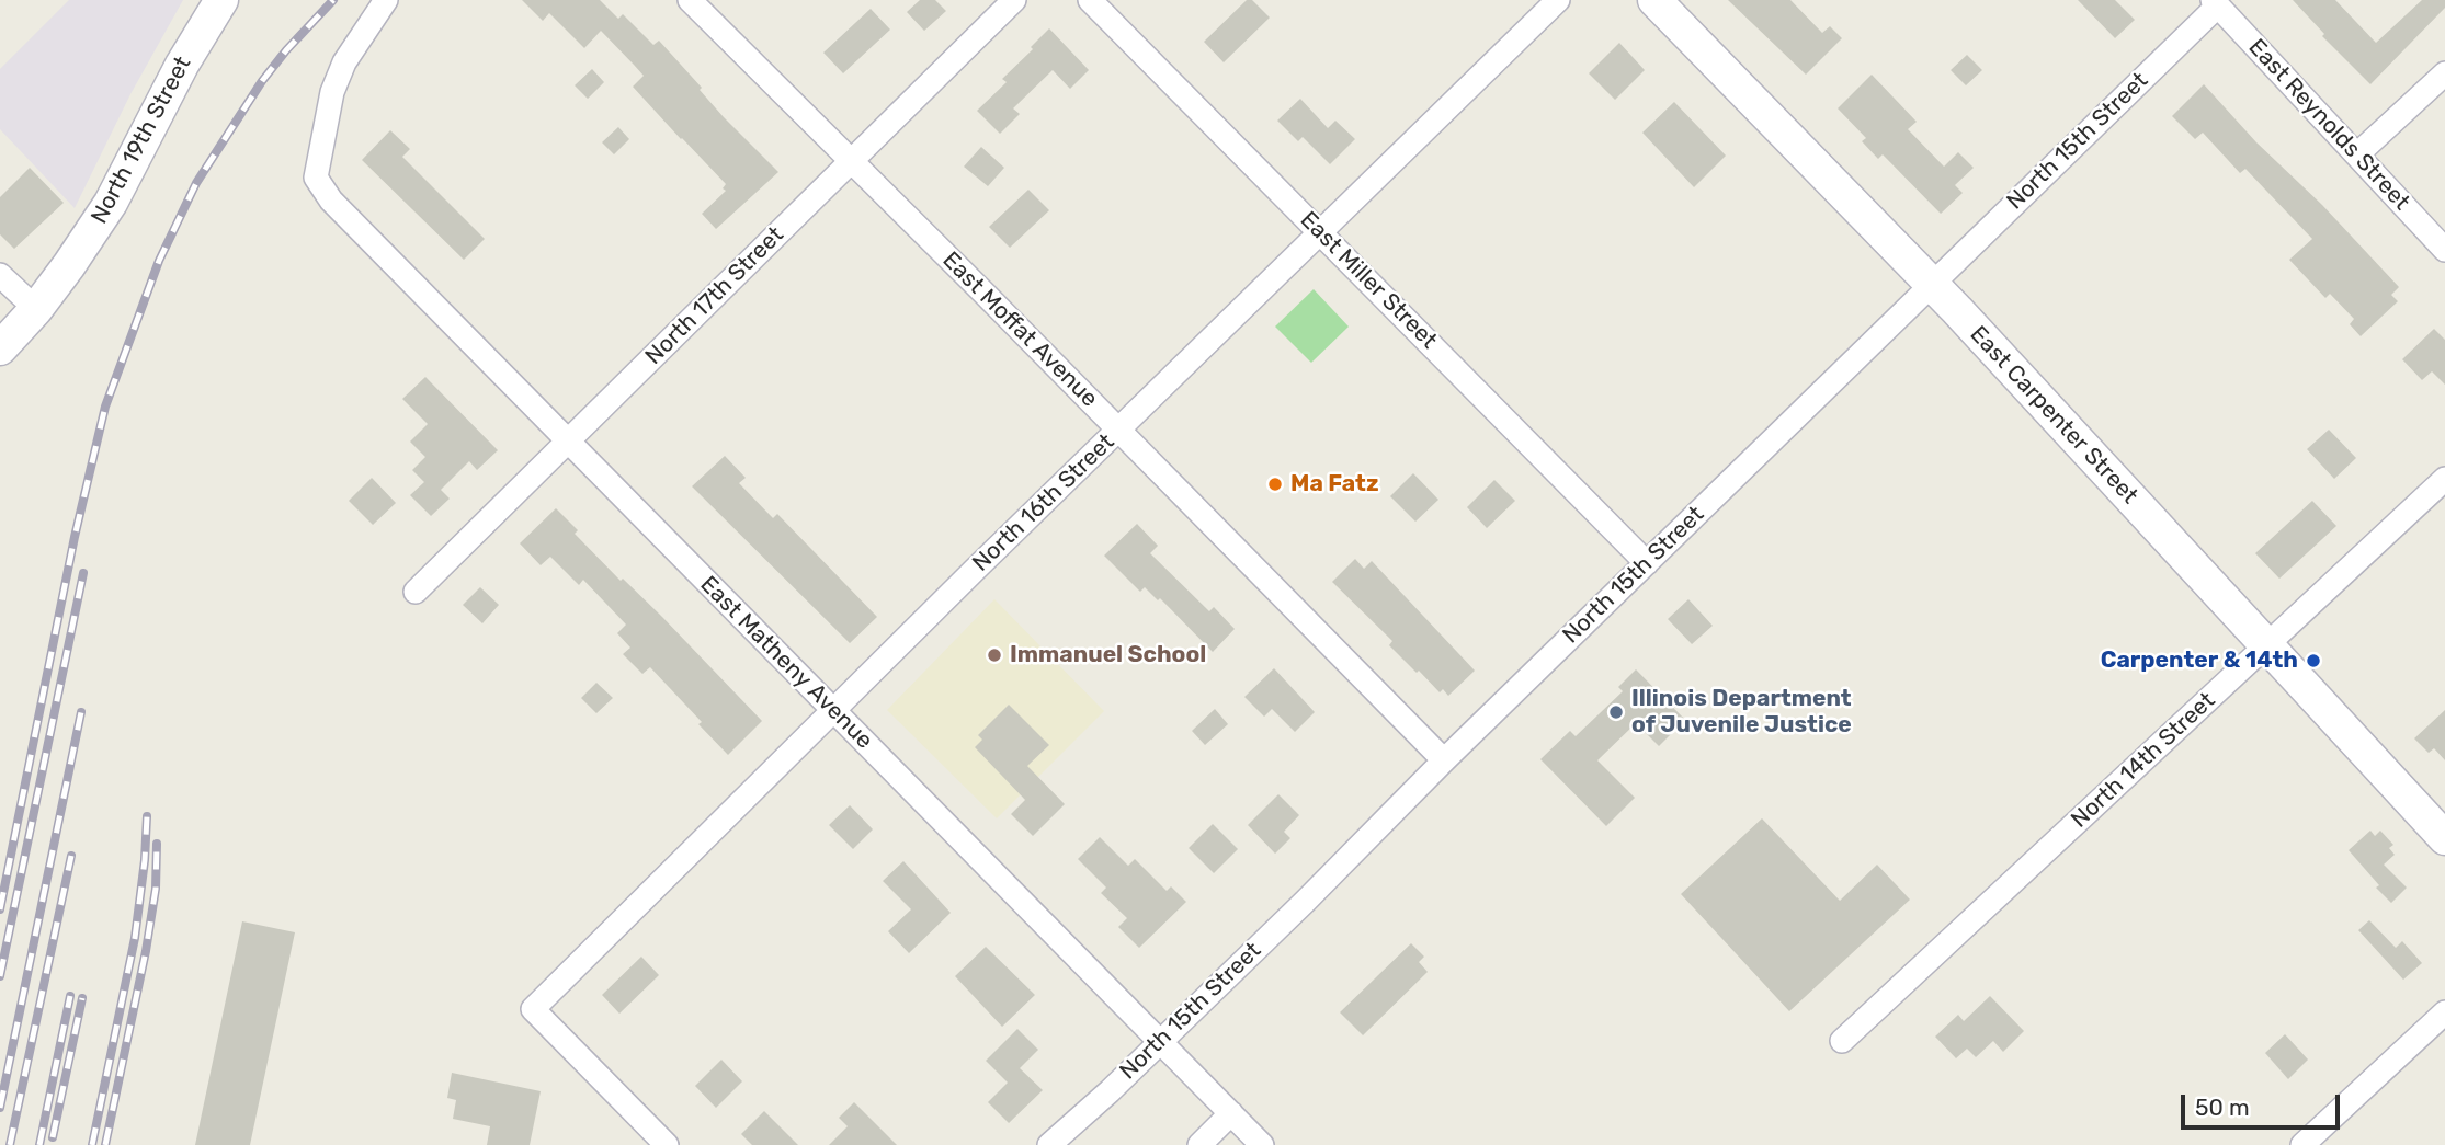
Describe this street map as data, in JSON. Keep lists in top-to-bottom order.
{
  "streets": {
    "street": [
      "East Reynolds Street",
      "North 19th Street",
      "North 15th Street",
      "East Miller Street",
      "North 17th Street",
      "East Moffat Avenue",
      "East Carpenter Street",
      "North 16th Street",
      "East Matheny Avenue",
      "North 14th Street"
    ]
  },
  "crossings": [
    ["East Reynolds Street", "North 15th Street"],
    ["North 15th Street", "East Miller Street"],
    ["North 15th Street", "East Moffat Avenue"],
    ["North 15th Street", "East Carpenter Street"],
    ["North 15th Street", "East Matheny Avenue"],
    ["East Miller Street", "North 16th Street"],
    ["North 17th Street", "East Moffat Avenue"],
    ["North 17th Street", "East Matheny Avenue"],
    ["East Moffat Avenue", "North 16th Street"],
    ["East Carpenter Street", "North 14th Street"],
    ["North 16th Street", "East Matheny Avenue"]
  ],
  "places": [
    "Ma Fatz",
    "Immanuel School",
    "Carpenter & 14th",
    "Illinois Department of Juvenile Justice"
  ],
  "scale_bar": "50 m"
}
